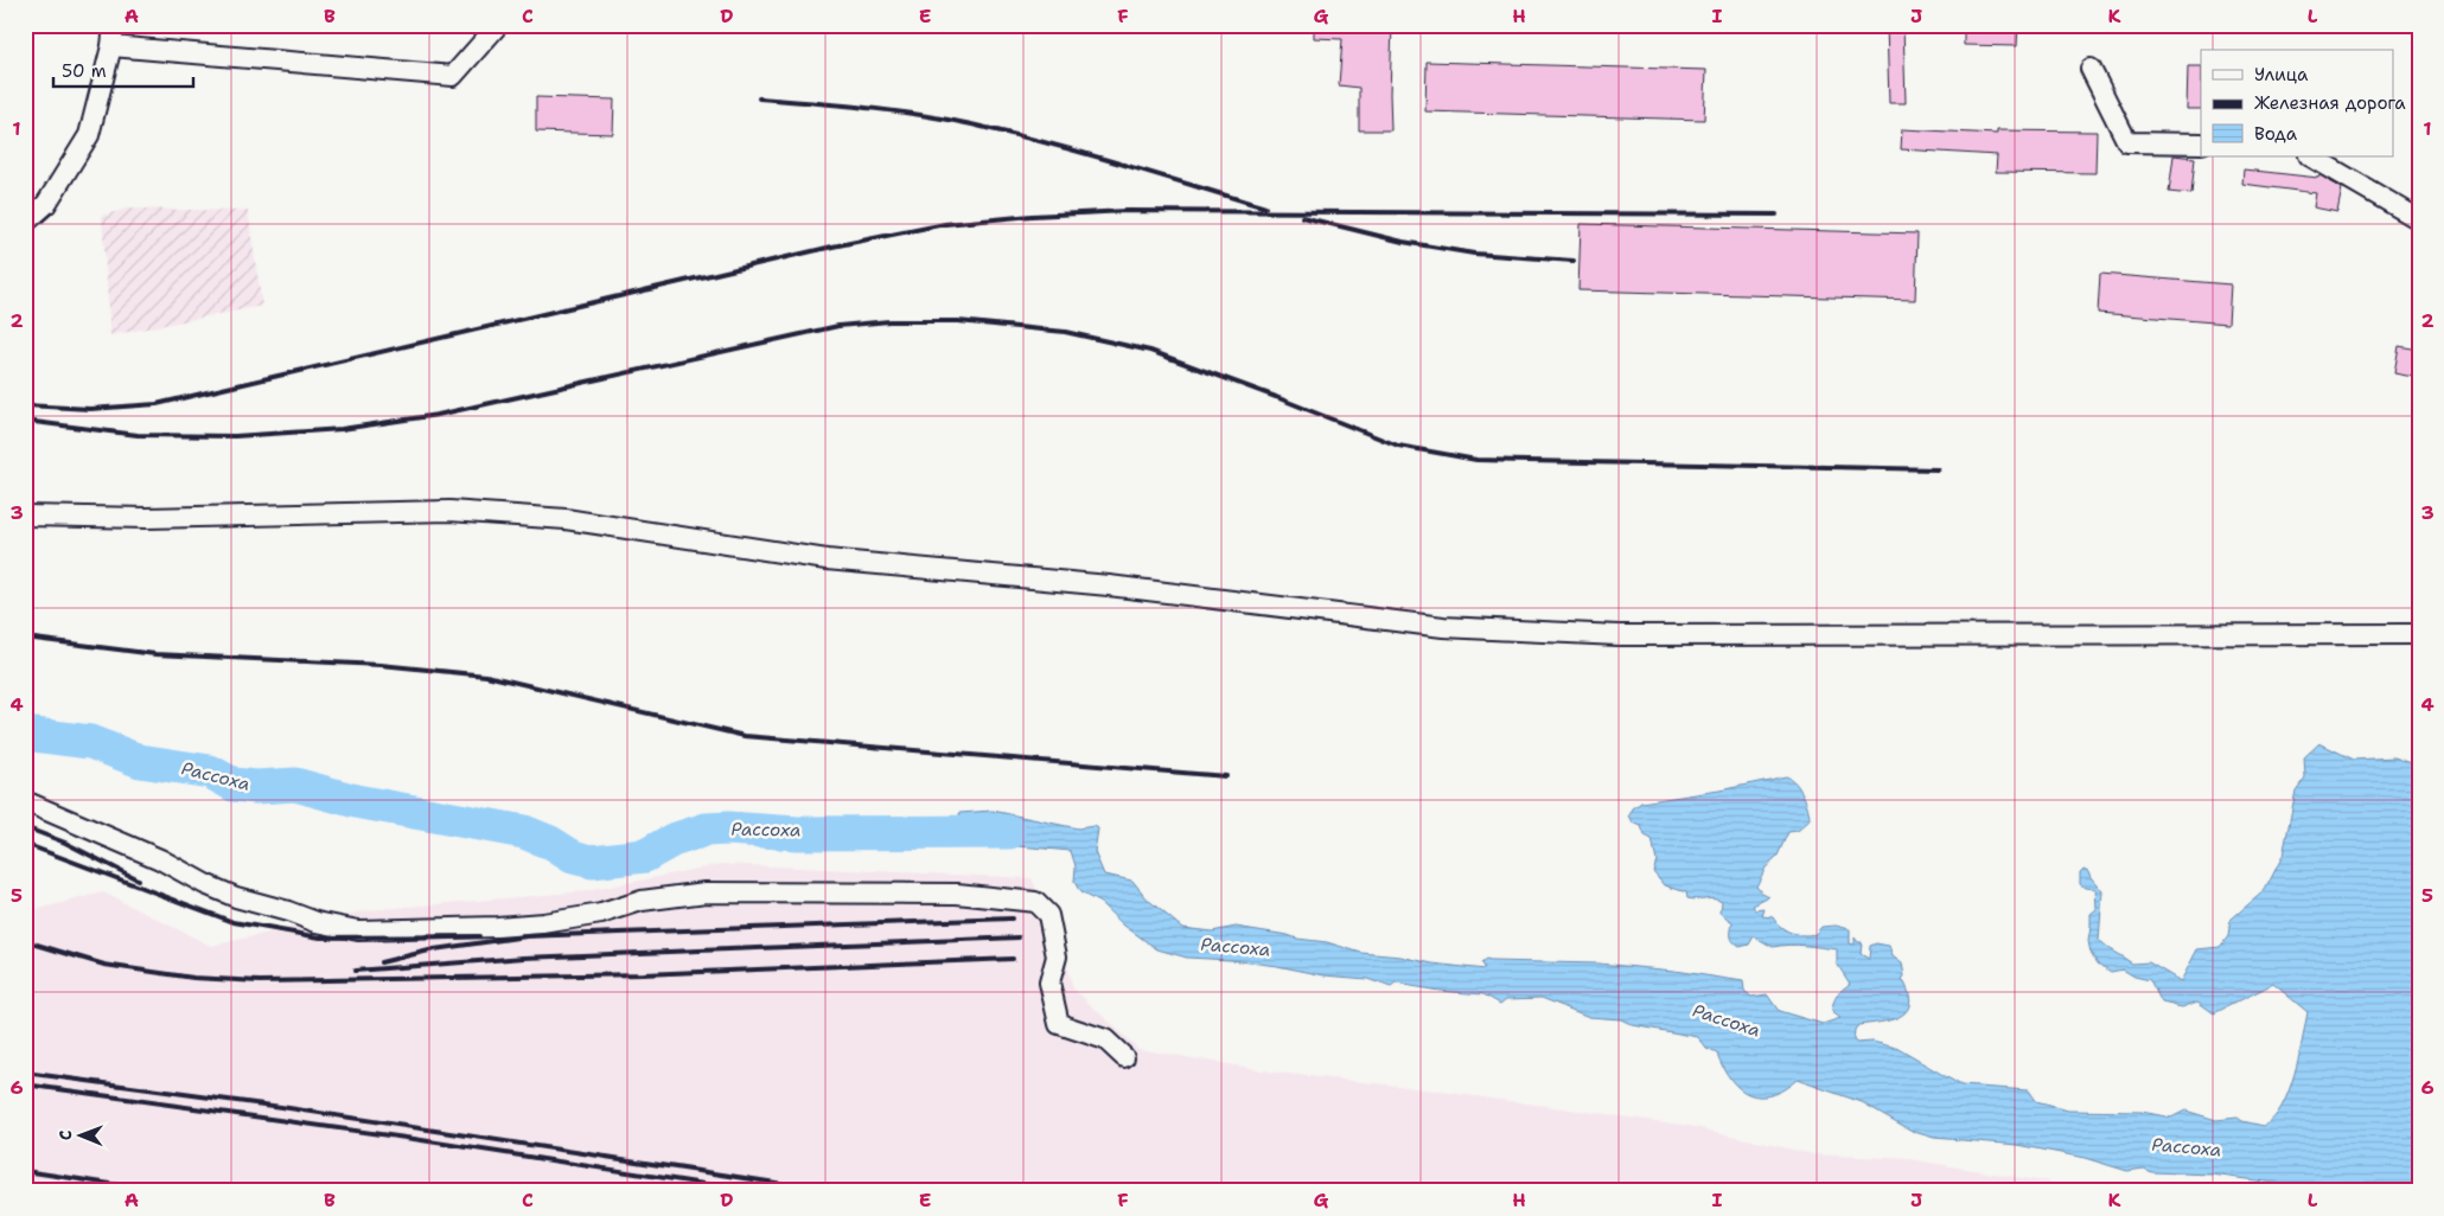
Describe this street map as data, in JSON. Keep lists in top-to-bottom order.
{
  "water": ["Рассоха"],
  "legend": ["Улица", "Железная дорога", "Вода"],
  "scale_bar": "50 m",
  "north": "left",
  "grid": {
    "columns": [
      "A",
      "B",
      "C",
      "D",
      "E",
      "F",
      "G",
      "H",
      "I",
      "J",
      "K",
      "L"
    ],
    "rows": [
      "1",
      "2",
      "3",
      "4",
      "5",
      "6"
    ]
  }
}
